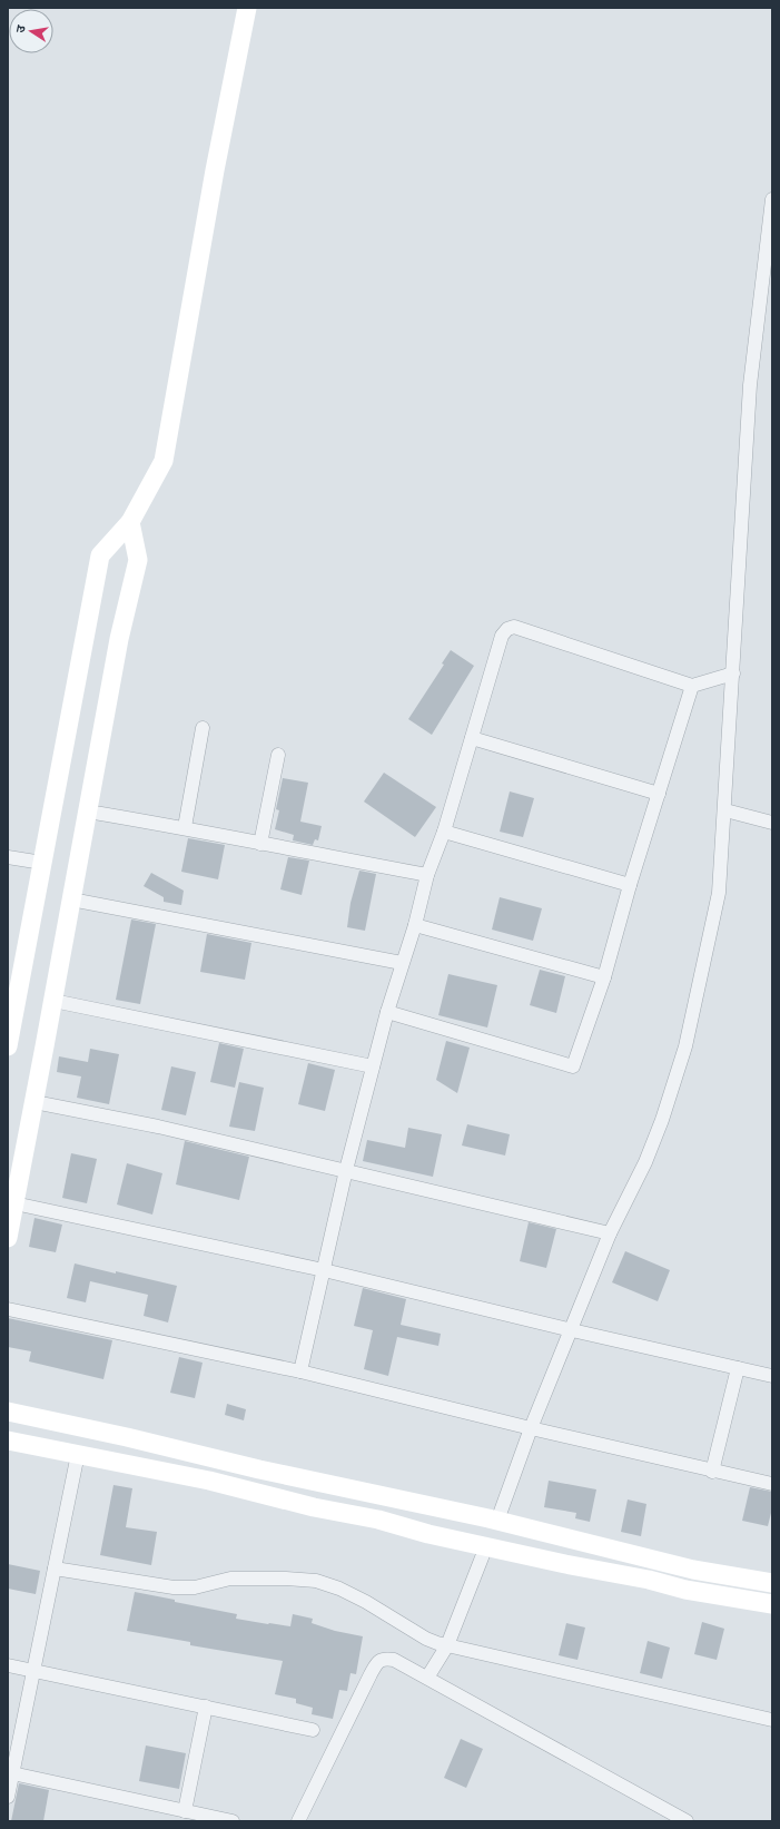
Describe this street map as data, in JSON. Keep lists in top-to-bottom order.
{
  "north": "left"
}
